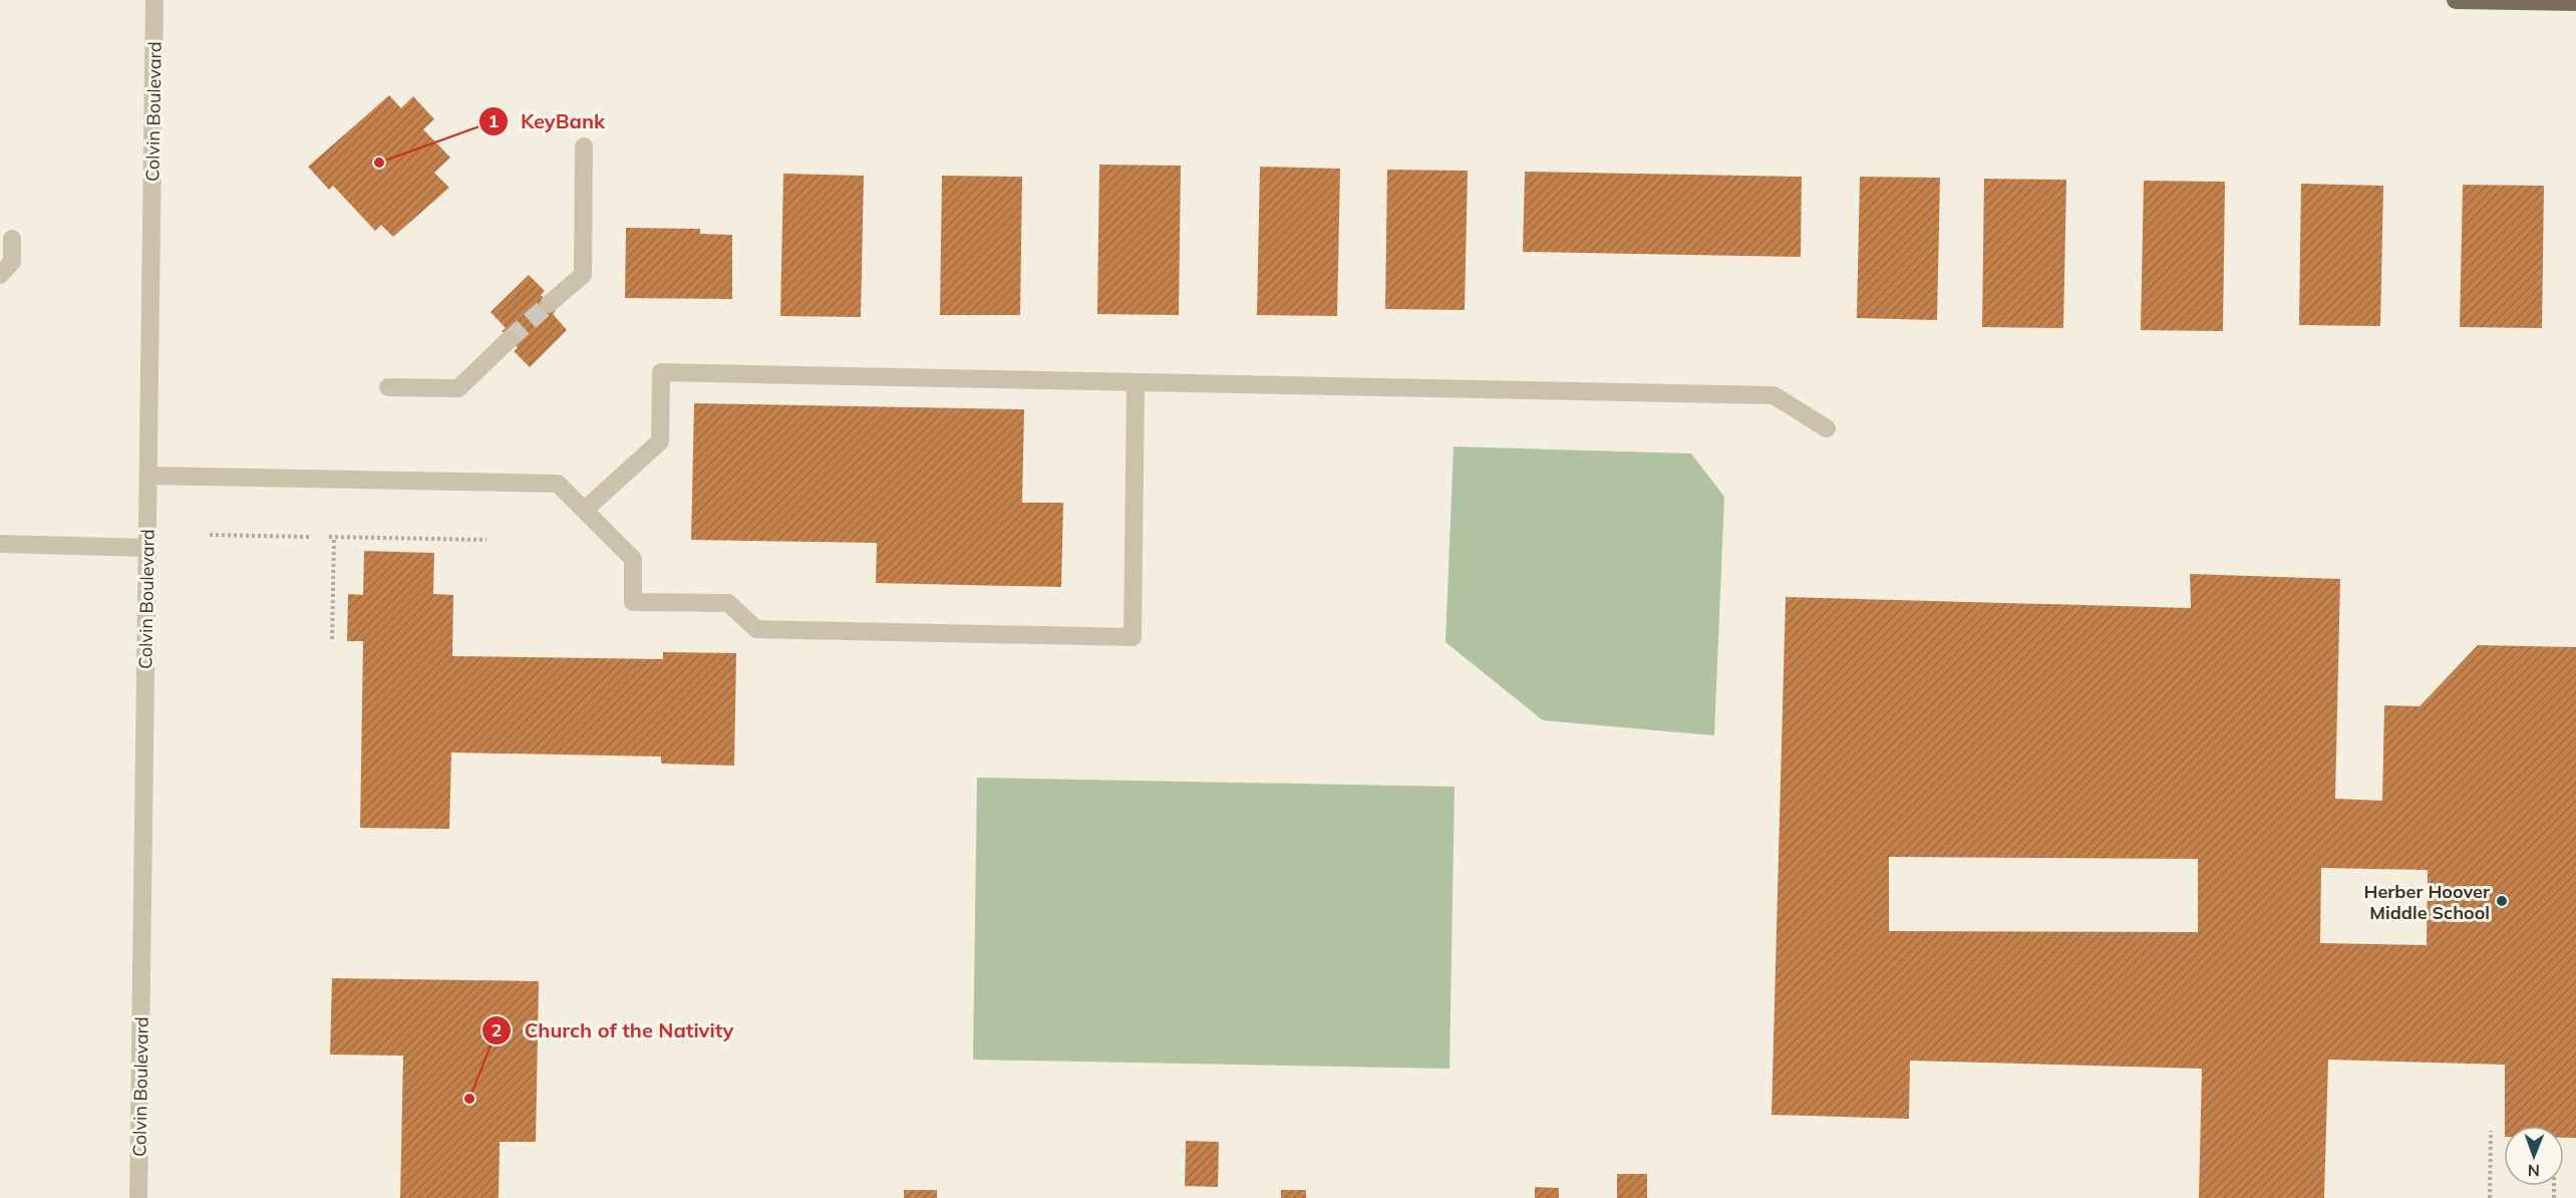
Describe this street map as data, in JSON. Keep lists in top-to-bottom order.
{
  "streets": {
    "street": ["Colvin Boulevard"]
  },
  "places": ["KeyBank", "Herber Hoover Middle School", "Church of the Nativity"],
  "north": "bottom"
}
